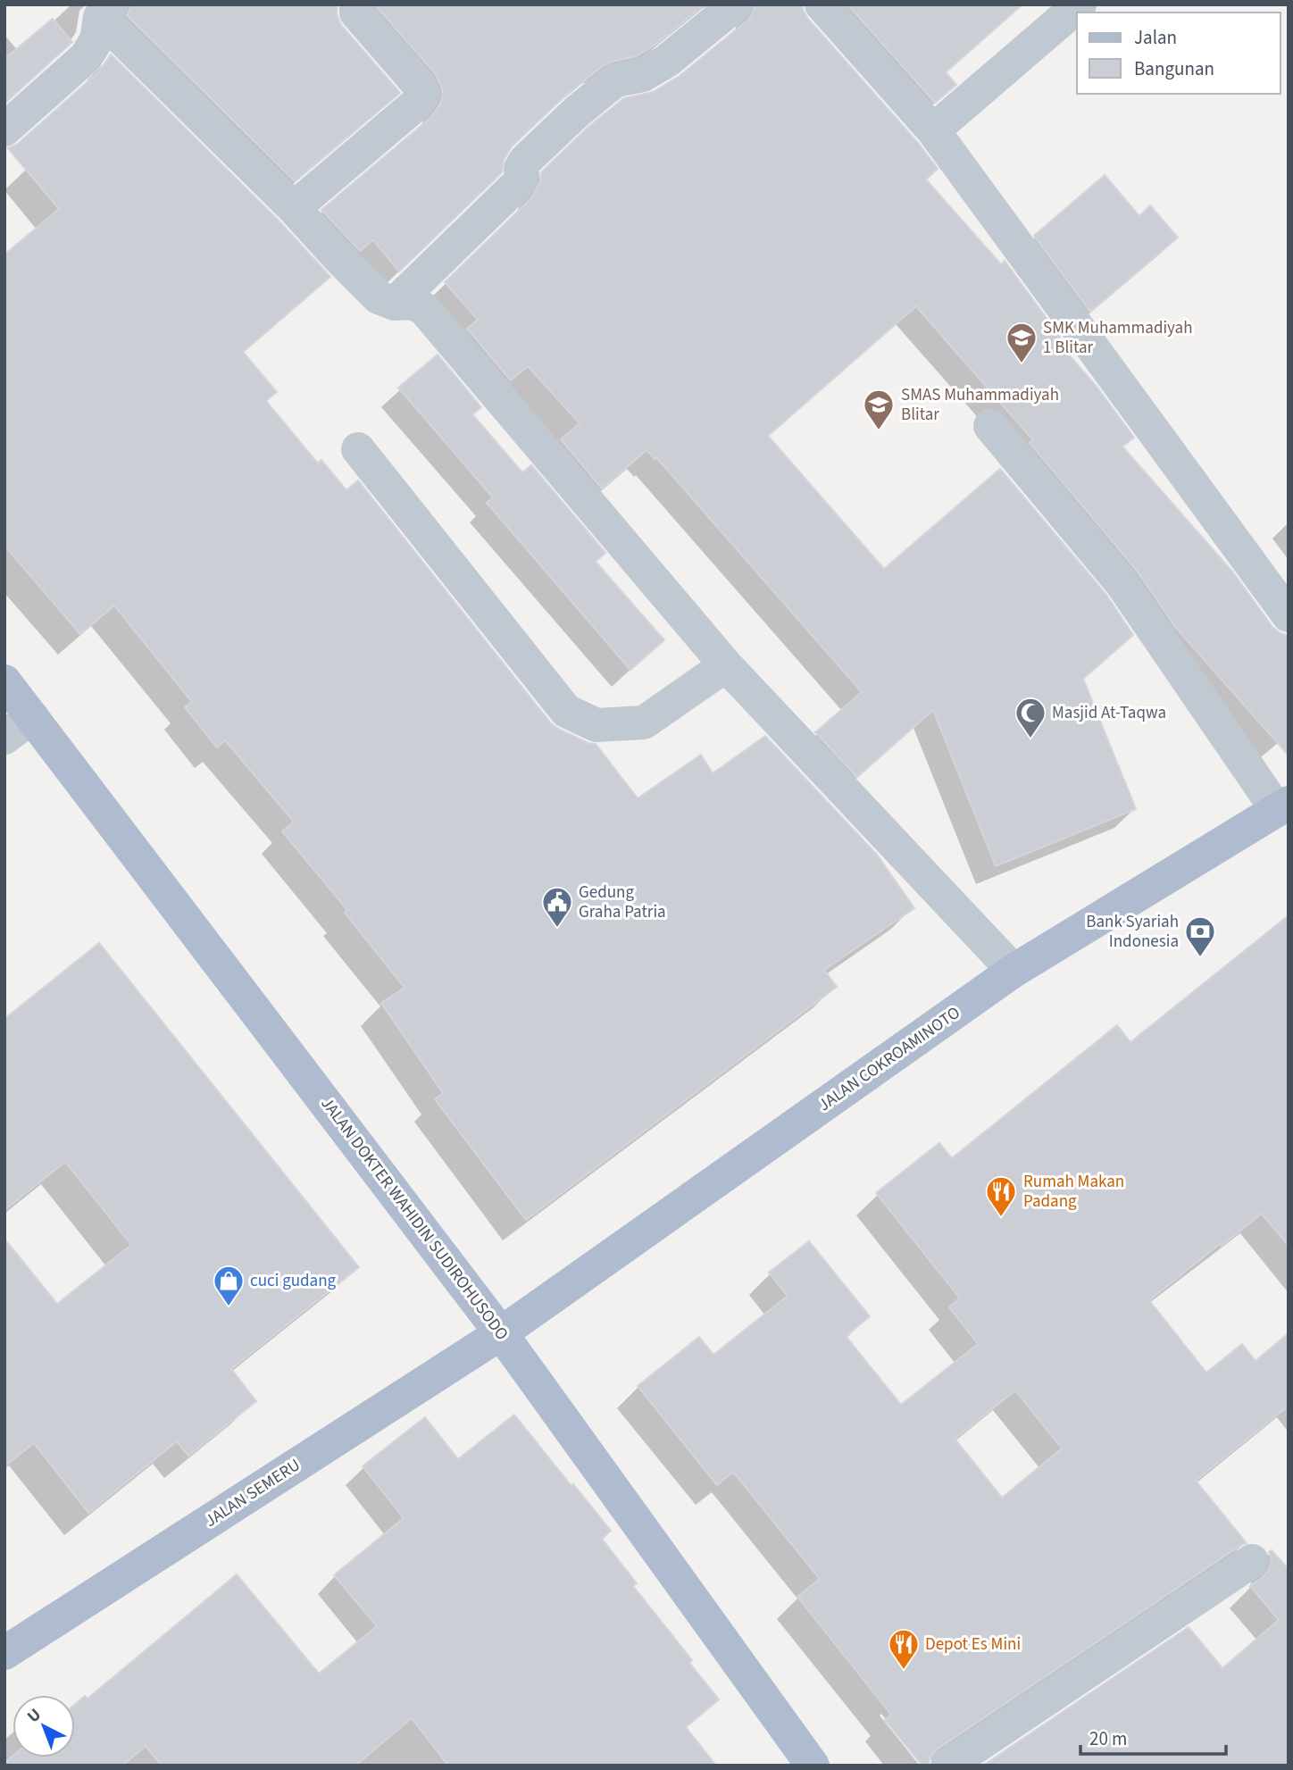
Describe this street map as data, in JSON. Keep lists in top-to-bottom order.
{
  "streets": {
    "main road": ["JALAN COKROAMINOTO", "JALAN DOKTER WAHIDIN SUDIROHUSODO", "JALAN SEMERU"]
  },
  "crossings": [
    ["JALAN COKROAMINOTO", "JALAN DOKTER WAHIDIN SUDIROHUSODO"],
    ["JALAN COKROAMINOTO", "JALAN SEMERU"],
    ["JALAN DOKTER WAHIDIN SUDIROHUSODO", "JALAN SEMERU"]
  ],
  "places": {
    "school or university": ["SMK Muhammadiyah 1 Blitar", "SMAS Muhammadiyah Blitar"],
    "mosque": ["Masjid At-Taqwa"],
    "public building": ["Gedung Graha Patria"],
    "bank": ["Bank Syariah Indonesia"],
    "restaurant": ["Rumah Makan Padang", "Depot Es Mini"],
    "shop": ["cuci gudang"]
  },
  "legend": ["Jalan", "Bangunan"],
  "scale_bar": "20 m",
  "north": "top left"
}
